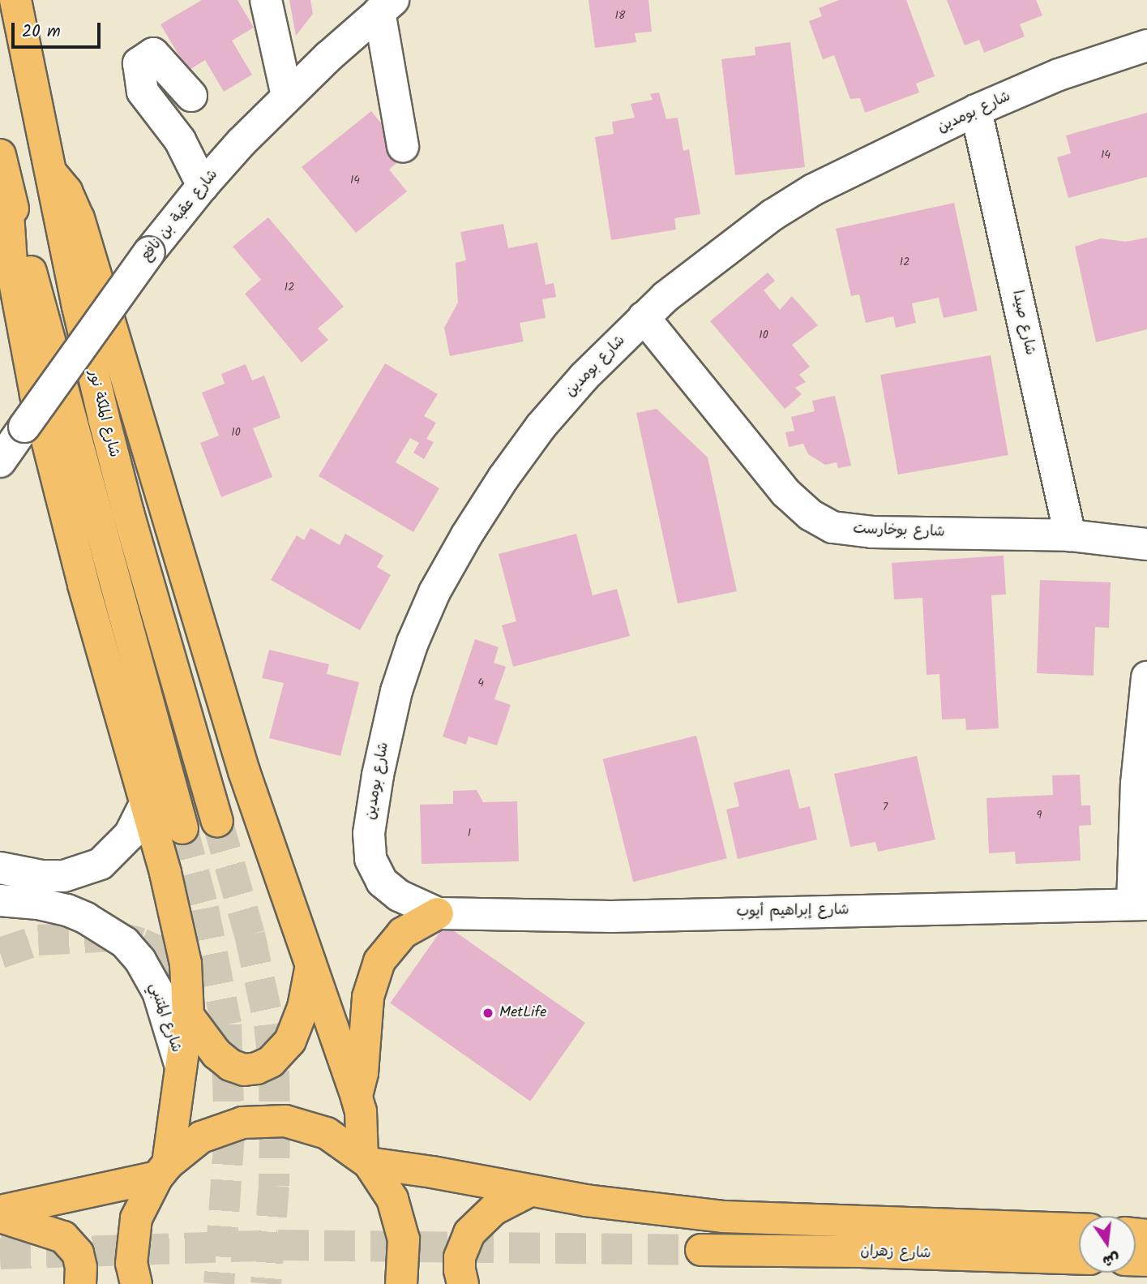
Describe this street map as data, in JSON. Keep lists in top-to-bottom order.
{
  "streets": {
    "main road": ["شارع الملكة نور", "شارع زهران"],
    "street": [
      "شارع بومدين",
      "شارع عقبة بن نافع",
      "شارع صيدا",
      "شارع بوخارست",
      "شارع إبراهيم أيوب",
      "شارع المتنبي"
    ]
  },
  "crossings": [
    ["شارع بومدين", "شارع صيدا"],
    ["شارع بومدين", "شارع بوخارست"],
    ["شارع بومدين", "شارع إبراهيم أيوب"],
    ["شارع صيدا", "شارع بوخارست"]
  ],
  "places": ["MetLife"],
  "house_numbers": [
    "18",
    "14",
    "14",
    "12",
    "12",
    "10",
    "10",
    "4",
    "7",
    "9",
    "1"
  ],
  "scale_bar": "20 m",
  "north": "bottom"
}
